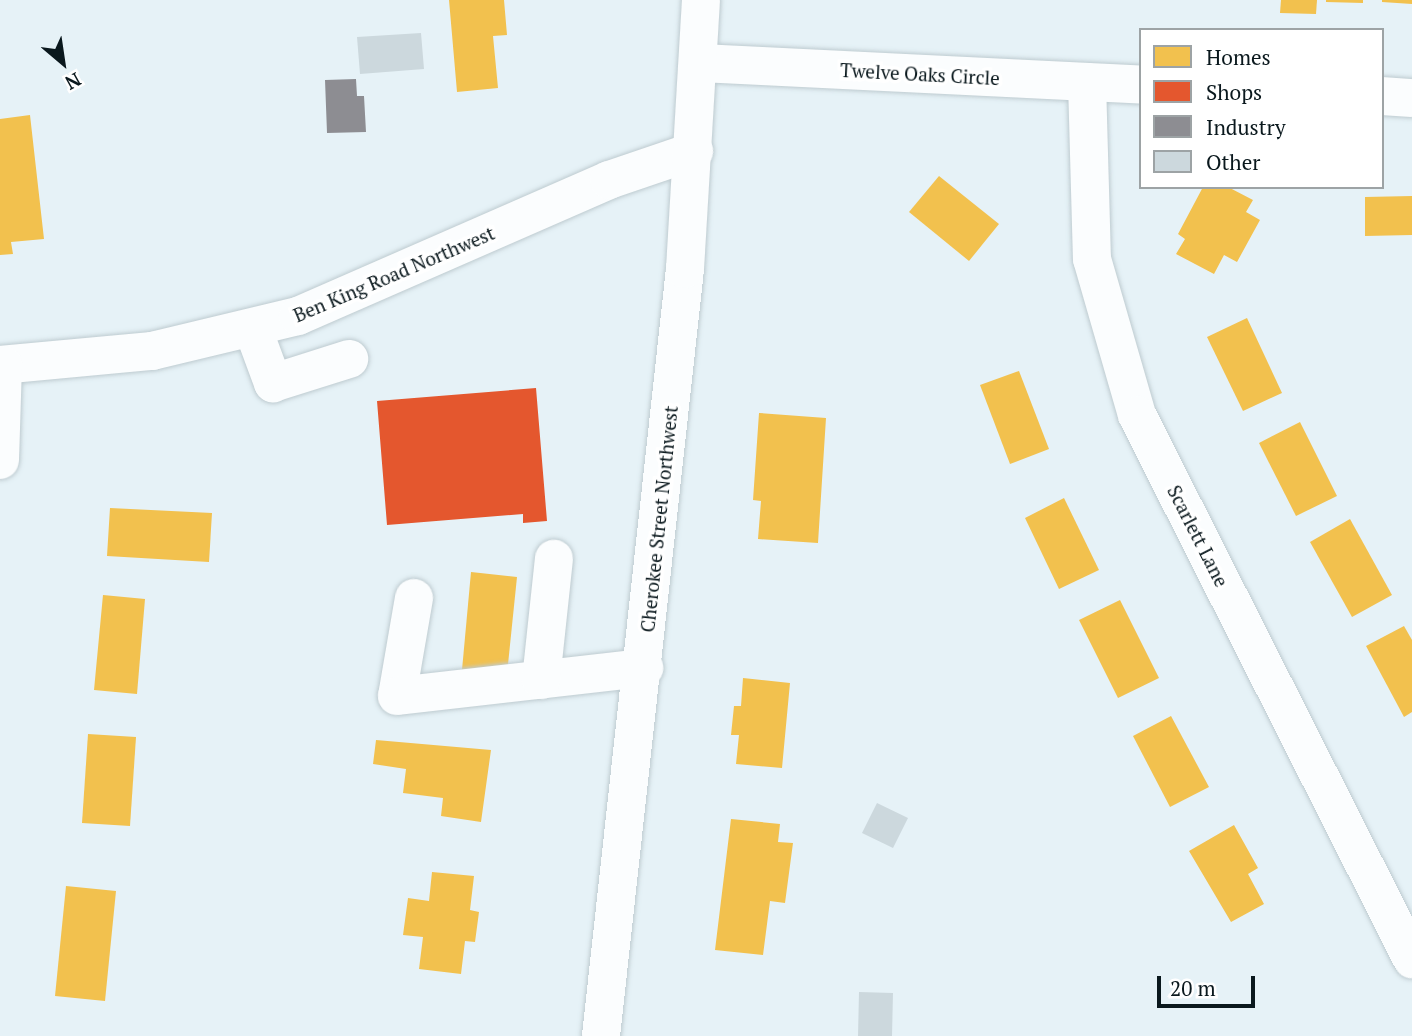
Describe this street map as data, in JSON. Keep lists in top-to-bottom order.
{
  "streets": {
    "street": [
      "Twelve Oaks Circle",
      "Ben King Road Northwest",
      "Cherokee Street Northwest",
      "Scarlett Lane"
    ]
  },
  "crossings": [
    ["Twelve Oaks Circle", "Cherokee Street Northwest"],
    ["Twelve Oaks Circle", "Scarlett Lane"],
    ["Ben King Road Northwest", "Cherokee Street Northwest"]
  ],
  "legend": [
    "Homes",
    "Shops",
    "Industry",
    "Other"
  ],
  "scale_bar": "20 m",
  "north": "bottom right"
}
